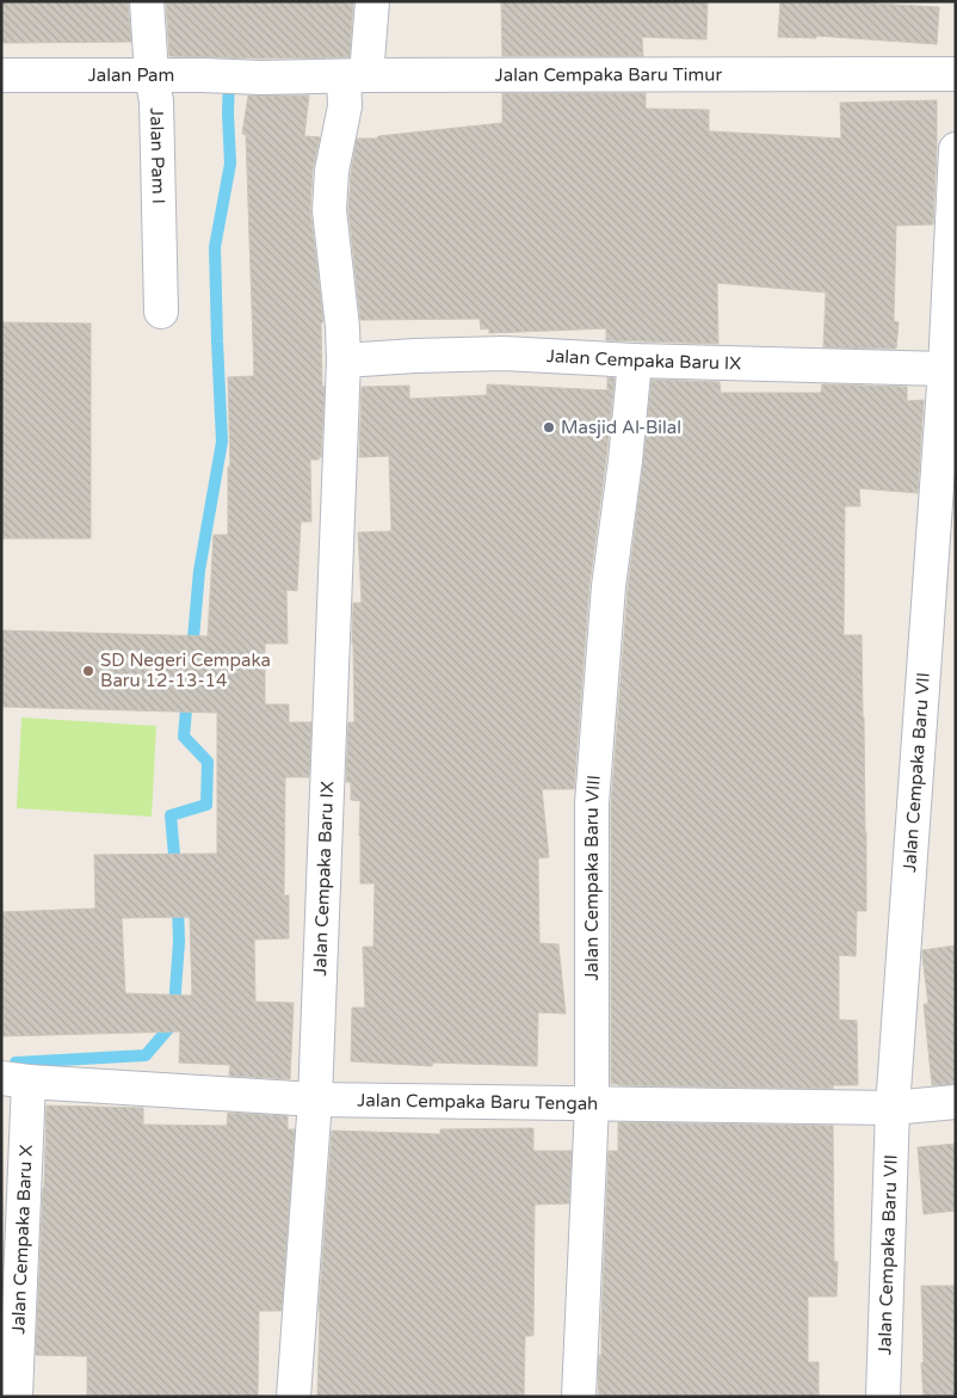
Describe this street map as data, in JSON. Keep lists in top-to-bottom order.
{
  "streets": {
    "street": [
      "Jalan Pam",
      "Jalan Cempaka Baru Timur",
      "Jalan Pam I",
      "Jalan Cempaka Baru IX",
      "Jalan Cempaka Baru VII",
      "Jalan Cempaka Baru VIII",
      "Jalan Cempaka Baru Tengah",
      "Jalan Cempaka Baru X"
    ]
  },
  "crossings": [
    ["Jalan Pam", "Jalan Cempaka Baru Timur"],
    ["Jalan Pam", "Jalan Pam I"],
    ["Jalan Cempaka Baru Timur", "Jalan Cempaka Baru IX"],
    ["Jalan Cempaka Baru IX", "Jalan Cempaka Baru VII"],
    ["Jalan Cempaka Baru IX", "Jalan Cempaka Baru VIII"],
    ["Jalan Cempaka Baru IX", "Jalan Cempaka Baru Tengah"],
    ["Jalan Cempaka Baru VII", "Jalan Cempaka Baru Tengah"],
    ["Jalan Cempaka Baru VIII", "Jalan Cempaka Baru Tengah"],
    ["Jalan Cempaka Baru Tengah", "Jalan Cempaka Baru X"]
  ],
  "places": ["Masjid Al-Bilal", "SD Negeri Cempaka Baru 12-13-14"]
}
